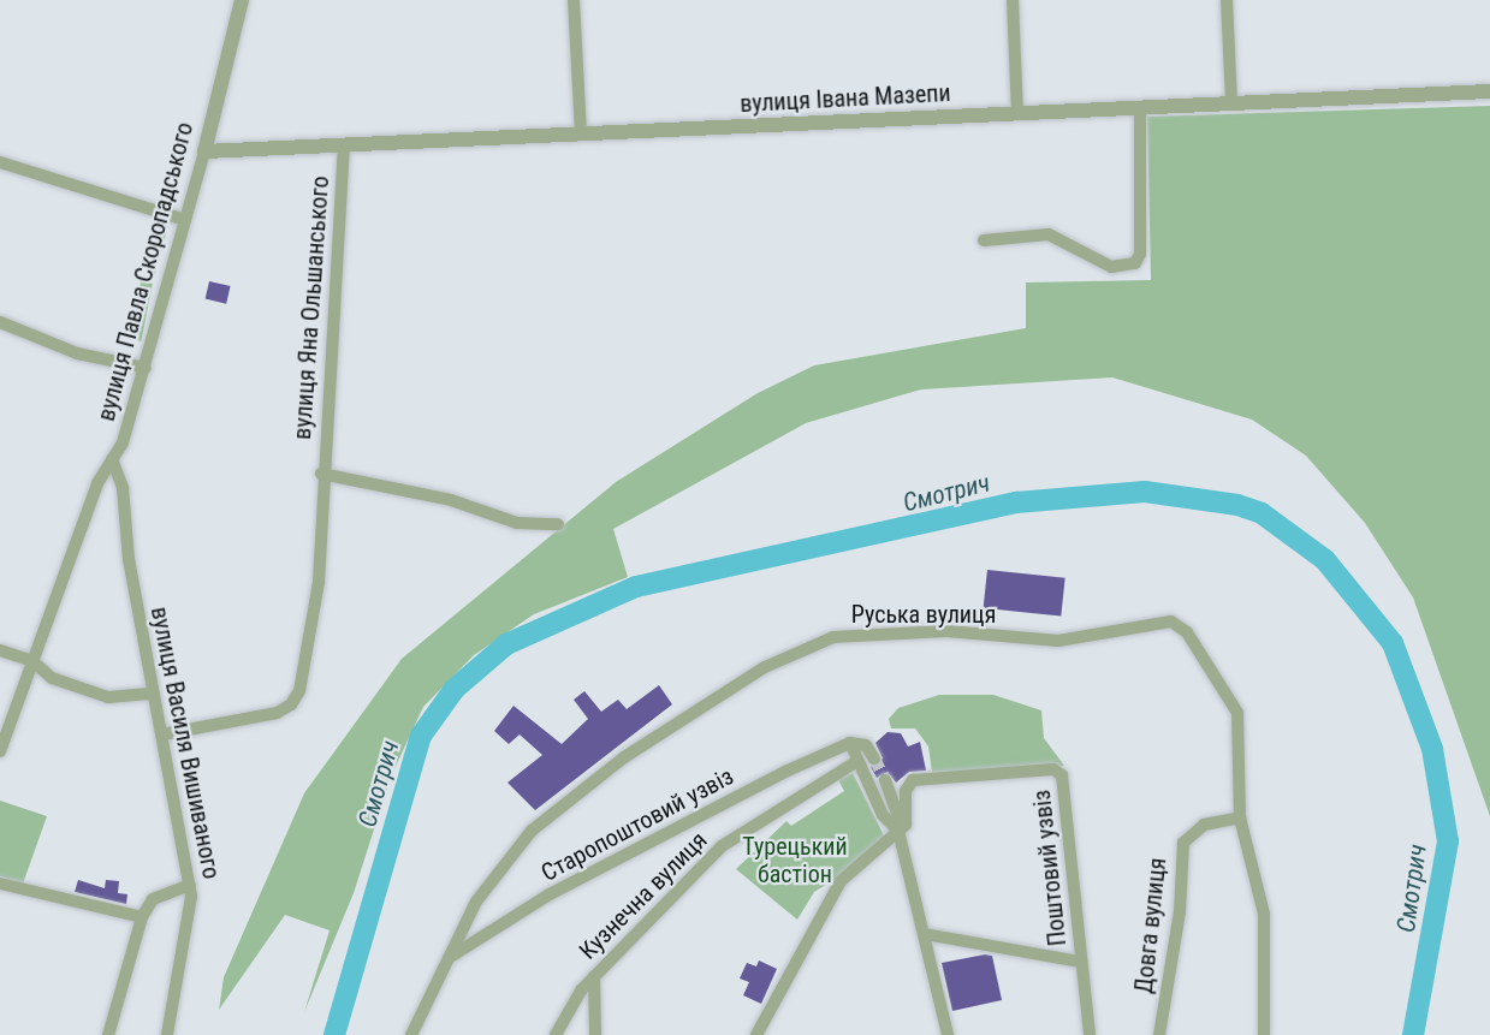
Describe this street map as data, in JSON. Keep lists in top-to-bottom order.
{
  "streets": {
    "street": [
      "вулиця Івана Мазепи",
      "вулиця Павла Скоропадського",
      "вулиця Яна Ольшанського",
      "Руська вулиця",
      "вулиця Василя Вишиваного",
      "Старопоштовий узвіз",
      "Поштовий узвіз",
      "Кузнечна вулиця",
      "Довга вулиця"
    ]
  },
  "crossings": [
    ["вулиця Івана Мазепи", "вулиця Павла Скоропадського"],
    ["вулиця Івана Мазепи", "вулиця Яна Ольшанського"],
    ["вулиця Павла Скоропадського", "вулиця Василя Вишиваного"],
    ["вулиця Яна Ольшанського", "вулиця Василя Вишиваного"],
    ["Руська вулиця", "Старопоштовий узвіз"],
    ["Руська вулиця", "Довга вулиця"]
  ],
  "water": ["Смотрич"],
  "parks": ["Турецький бастіон"]
}
